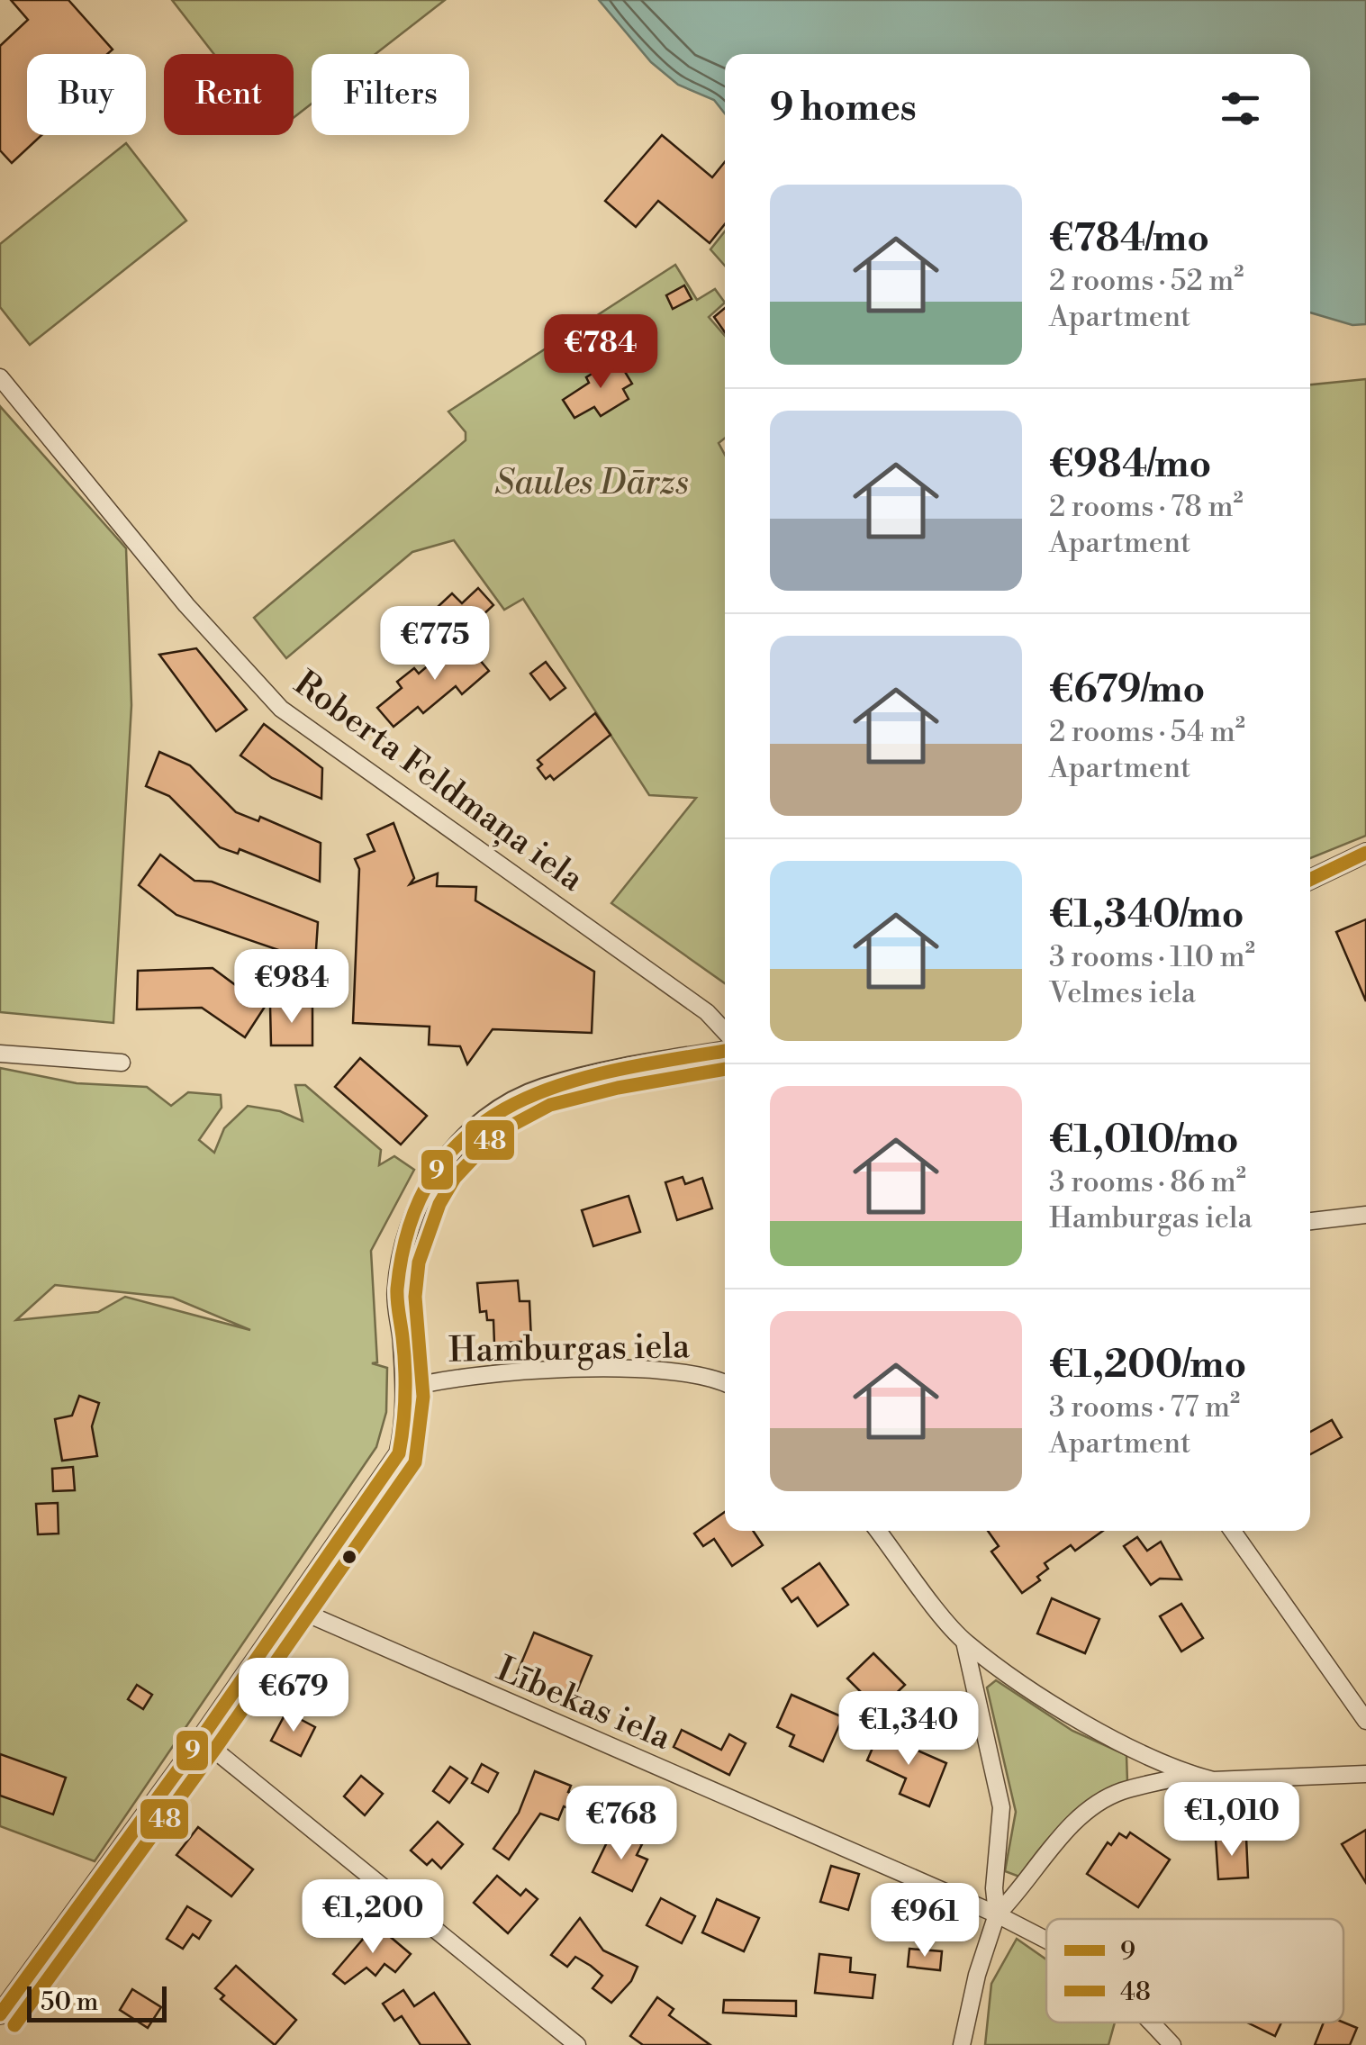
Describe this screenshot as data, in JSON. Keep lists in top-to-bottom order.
{
  "streets": {
    "street": ["Roberta Feldmaņa iela", "Hamburgas iela", "Lībekas iela"]
  },
  "parks": ["Saules Dārzs"],
  "lines": ["transit line 9", "transit line 48"],
  "legend": ["9", "48"],
  "scale_bar": "50 m",
  "page": {
    "chip": ["Buy", "Rent", "Filters"],
    "heading": "9 homes",
    "list": [
      {
        "name": "€784/mo",
        "note": "2 rooms · 52 m² · Apartment"
      },
      {
        "name": "€984/mo",
        "note": "2 rooms · 78 m² · Apartment"
      },
      {
        "name": "€679/mo",
        "note": "2 rooms · 54 m² · Apartment"
      },
      {
        "name": "€1,340/mo",
        "note": "3 rooms · 110 m² · Velmes iela"
      },
      {
        "name": "€1,010/mo",
        "note": "3 rooms · 86 m² · Hamburgas iela"
      },
      {
        "name": "€1,200/mo",
        "note": "3 rooms · 77 m² · Apartment"
      }
    ],
    "price": [
      "€784",
      "€775",
      "€984",
      "€679",
      "€1,340",
      "€1,010",
      "€768",
      "€1,200",
      "€961"
    ],
    "scale": "50 m"
  }
}
